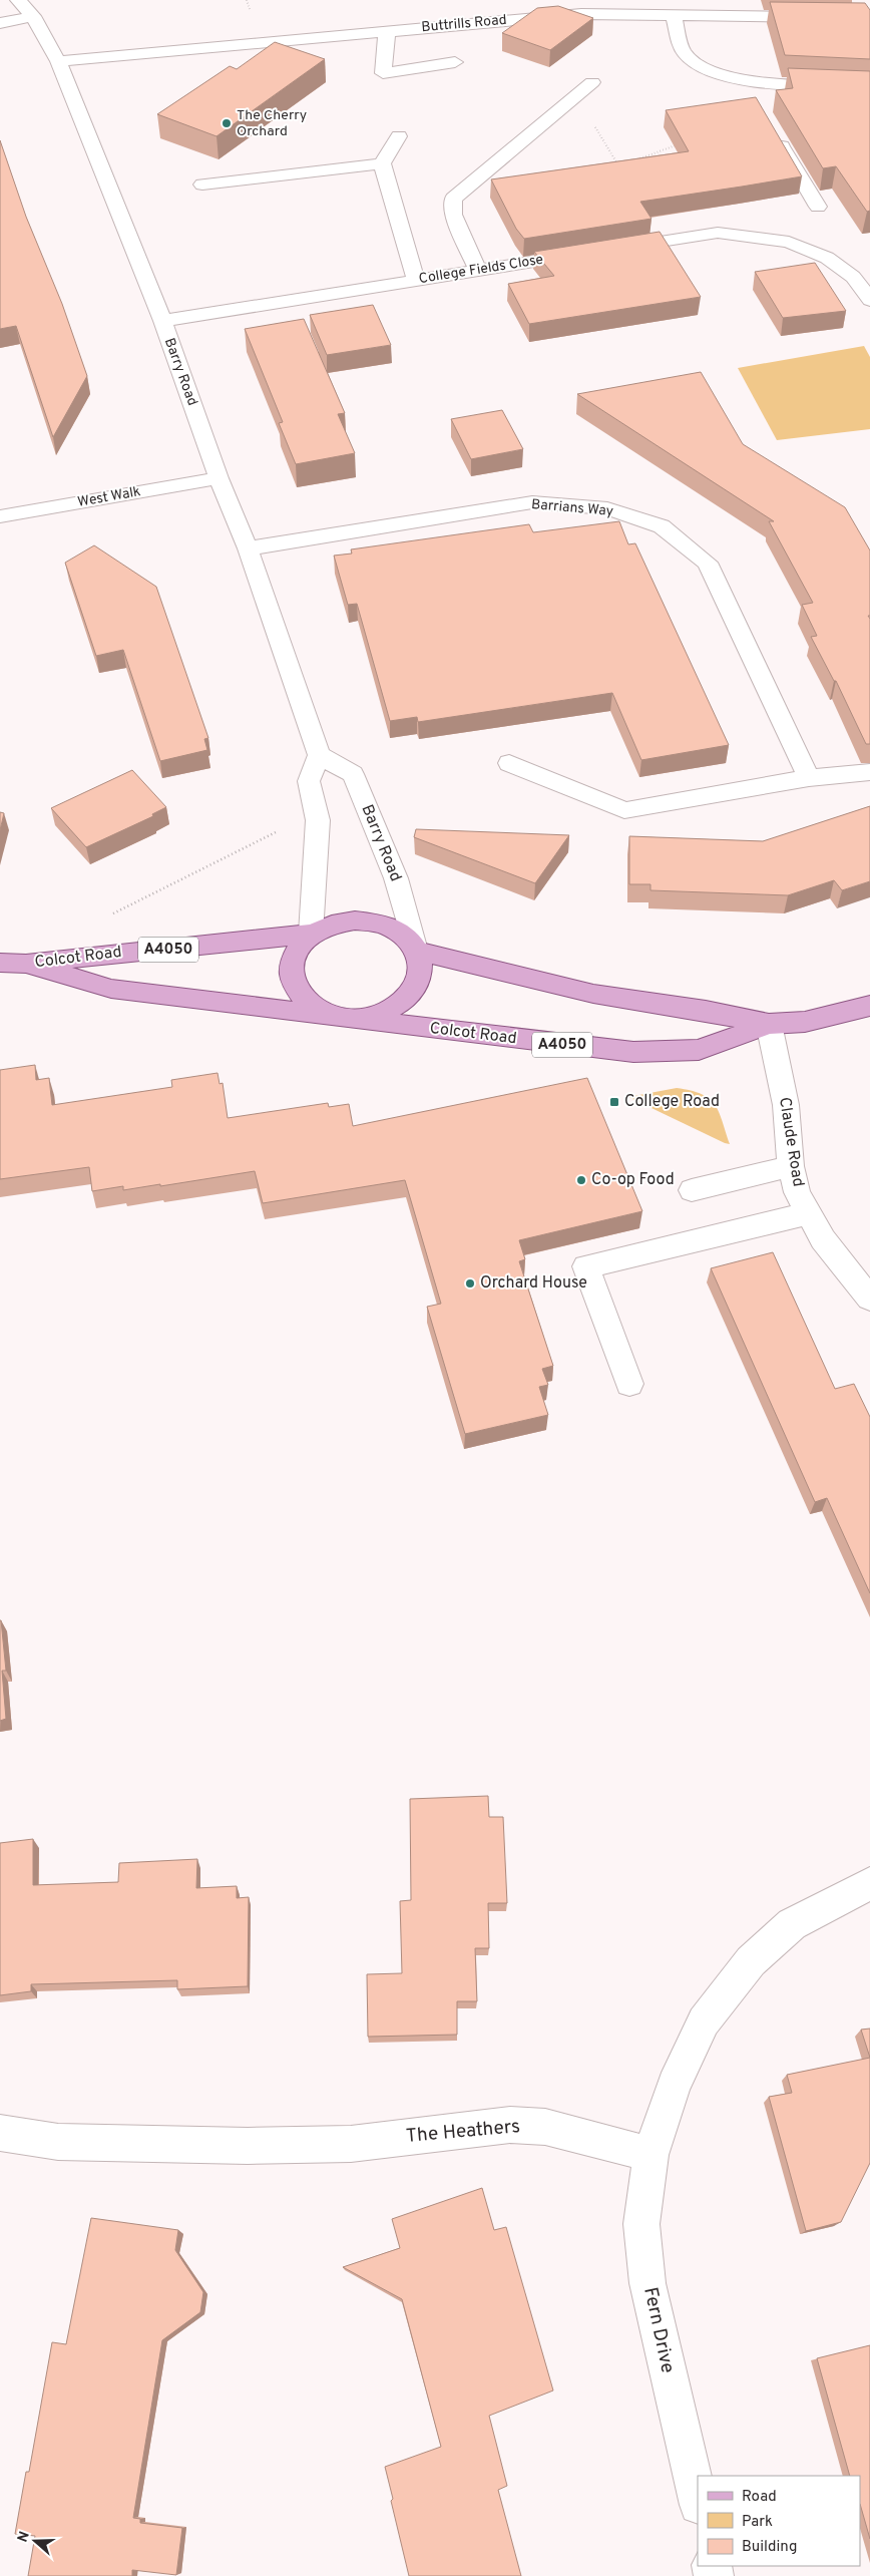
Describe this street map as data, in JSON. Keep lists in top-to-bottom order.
{
  "streets": {
    "main road": ["A4050", "Colcot Road"],
    "street": [
      "Buttrills Road",
      "College Fields Close",
      "Barry Road",
      "West Walk",
      "Barrians Way",
      "Claude Road",
      "The Heathers",
      "Fern Drive"
    ]
  },
  "crossings": [
    ["Buttrills Road", "Barry Road"],
    ["College Fields Close", "Barry Road"],
    ["Barry Road", "West Walk"],
    ["Barry Road", "Barrians Way"],
    ["Barry Road", "Colcot Road"],
    ["Colcot Road", "Claude Road"],
    ["The Heathers", "Fern Drive"]
  ],
  "places": {
    "other": ["The Cherry Orchard", "Co-op Food", "Orchard House"],
    "transit": ["College Road"]
  },
  "legend": ["Road", "Park", "Building"],
  "north": "left"
}
